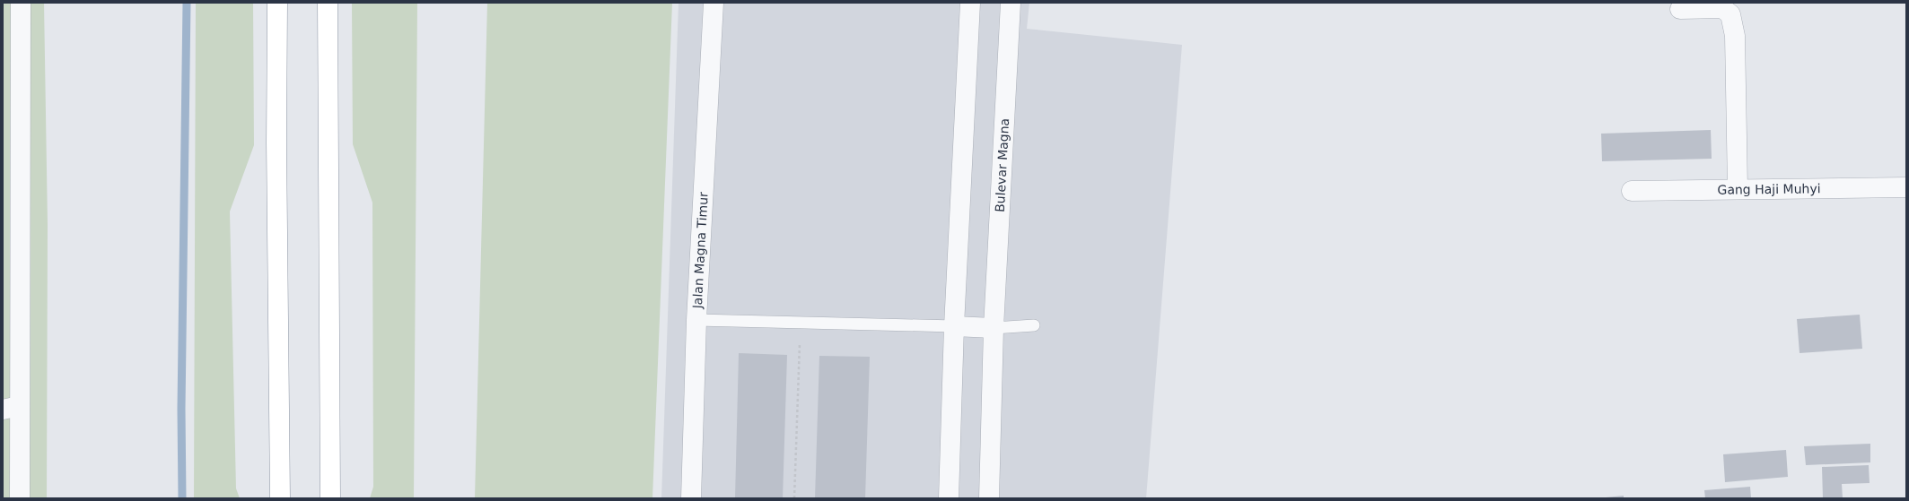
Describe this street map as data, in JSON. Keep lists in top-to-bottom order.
{
  "streets": {
    "street": ["Bulevar Magna", "Gang Haji Muhyi", "Jalan Magna Timur"]
  }
}
